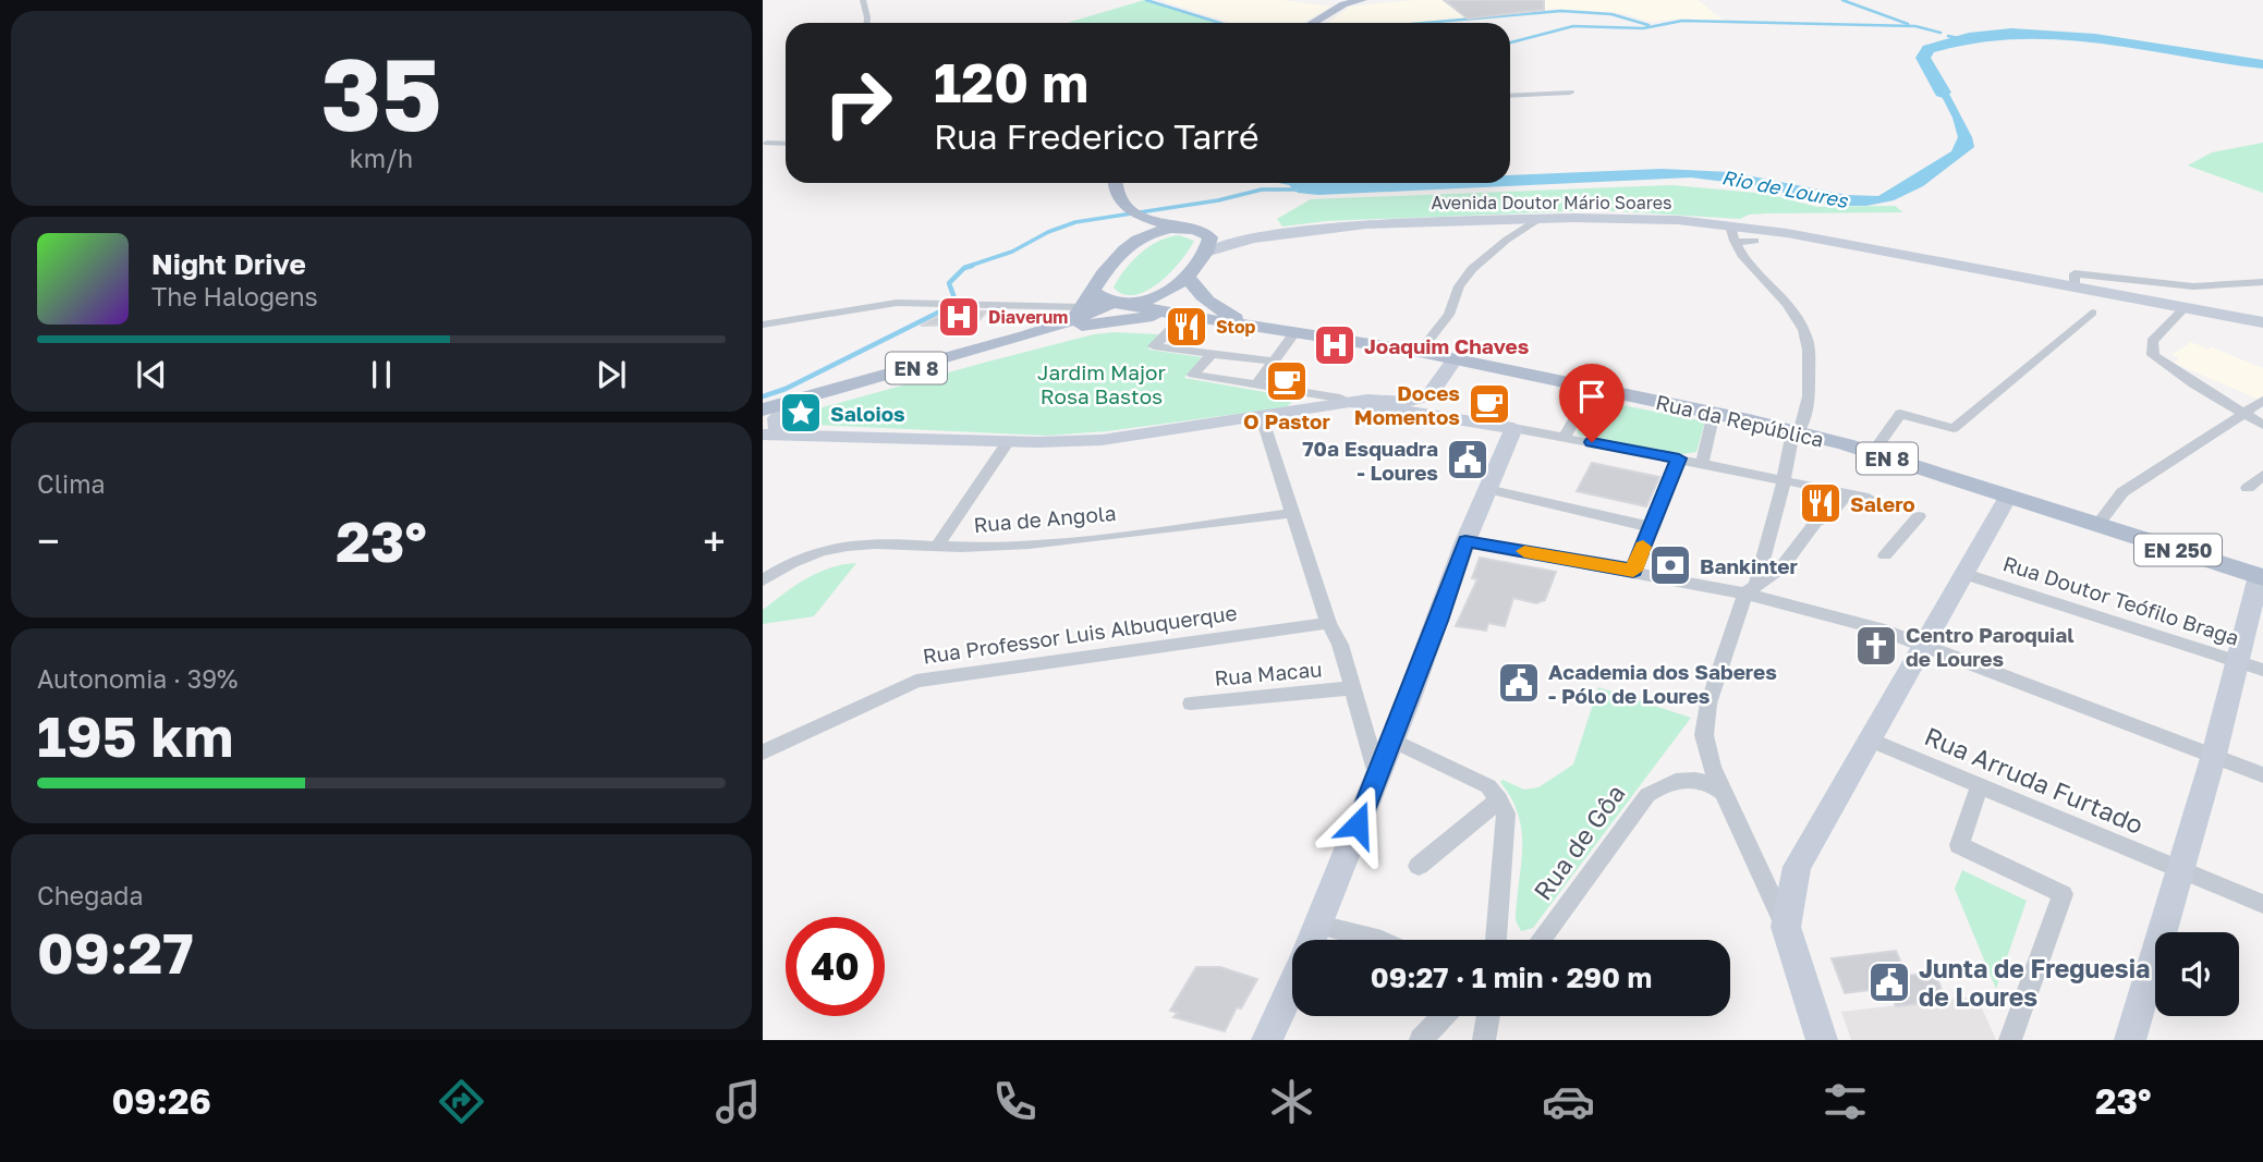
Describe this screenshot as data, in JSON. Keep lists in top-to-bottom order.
{
  "streets": {
    "main road": ["EN 8", "Rua da República", "EN 250"],
    "street": [
      "Avenida Doutor Mário Soares",
      "Rua de Angola",
      "Rua Doutor Teófilo Braga",
      "Rua Professor Luis Albuquerque",
      "Rua Macau",
      "Rua Arruda Furtado",
      "Rua de Gôa"
    ]
  },
  "crossings": [
    ["Rua da República", "EN 250"],
    ["EN 250", "Rua Doutor Teófilo Braga"],
    ["EN 250", "Rua Arruda Furtado"]
  ],
  "water": ["Rio de Loures"],
  "parks": ["Jardim Major Rosa Bastos"],
  "places": {
    "hospital": ["Diaverum", "Joaquim Chaves"],
    "restaurant": ["Stop", "Salero"],
    "cafe": ["O Pastor", "Doces Momentos"],
    "place": ["Saloios"],
    "public building": ["70ª Esquadra - Loures", "Academia dos Saberes - Pólo de Loures", "Junta de Freguesia de Loures"],
    "bank": ["Bankinter"],
    "church": ["Centro Paroquial de Loures"]
  },
  "page": {
    "tile": [
      ["35", "km/h"],
      "Clima",
      ["Autonomia · 39%", "195 km"],
      ["Chegada", "09:27"]
    ],
    "turn": ["120 m", "Rua Frederico Tarré"],
    "song": ["Night Drive", "The Halogens"],
    "heat": ["−", "23°", "+"],
    "limit": "40",
    "trip": "09:27 · 1 min · 290 m",
    "tabs": ["09:26", "23°"]
  }
}
